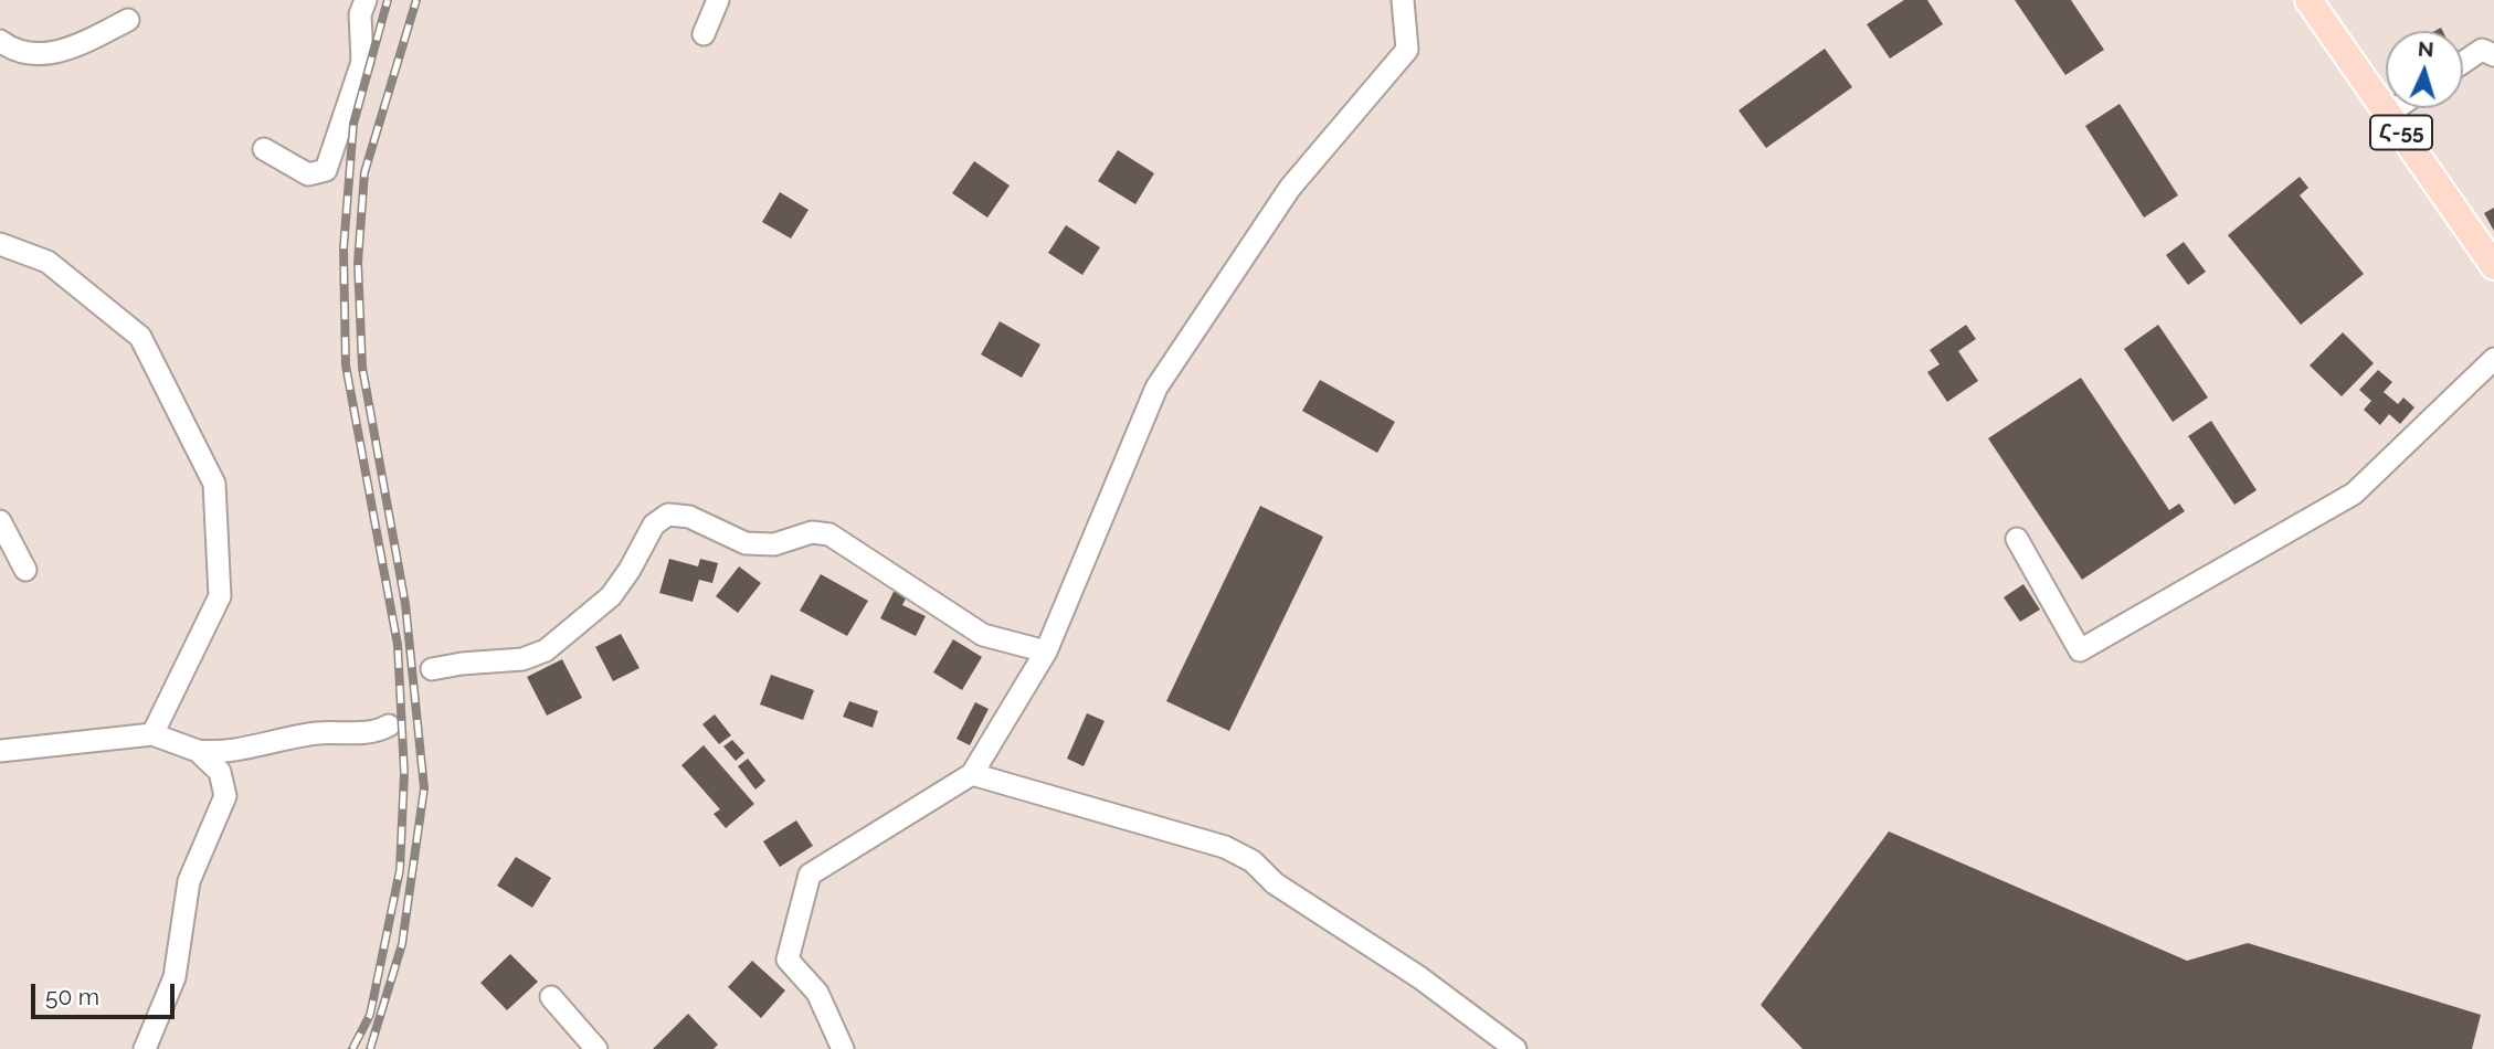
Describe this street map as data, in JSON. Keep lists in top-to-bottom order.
{
  "streets": {
    "main road": ["Հ-55"]
  },
  "scale_bar": "50 m",
  "north": "top"
}
